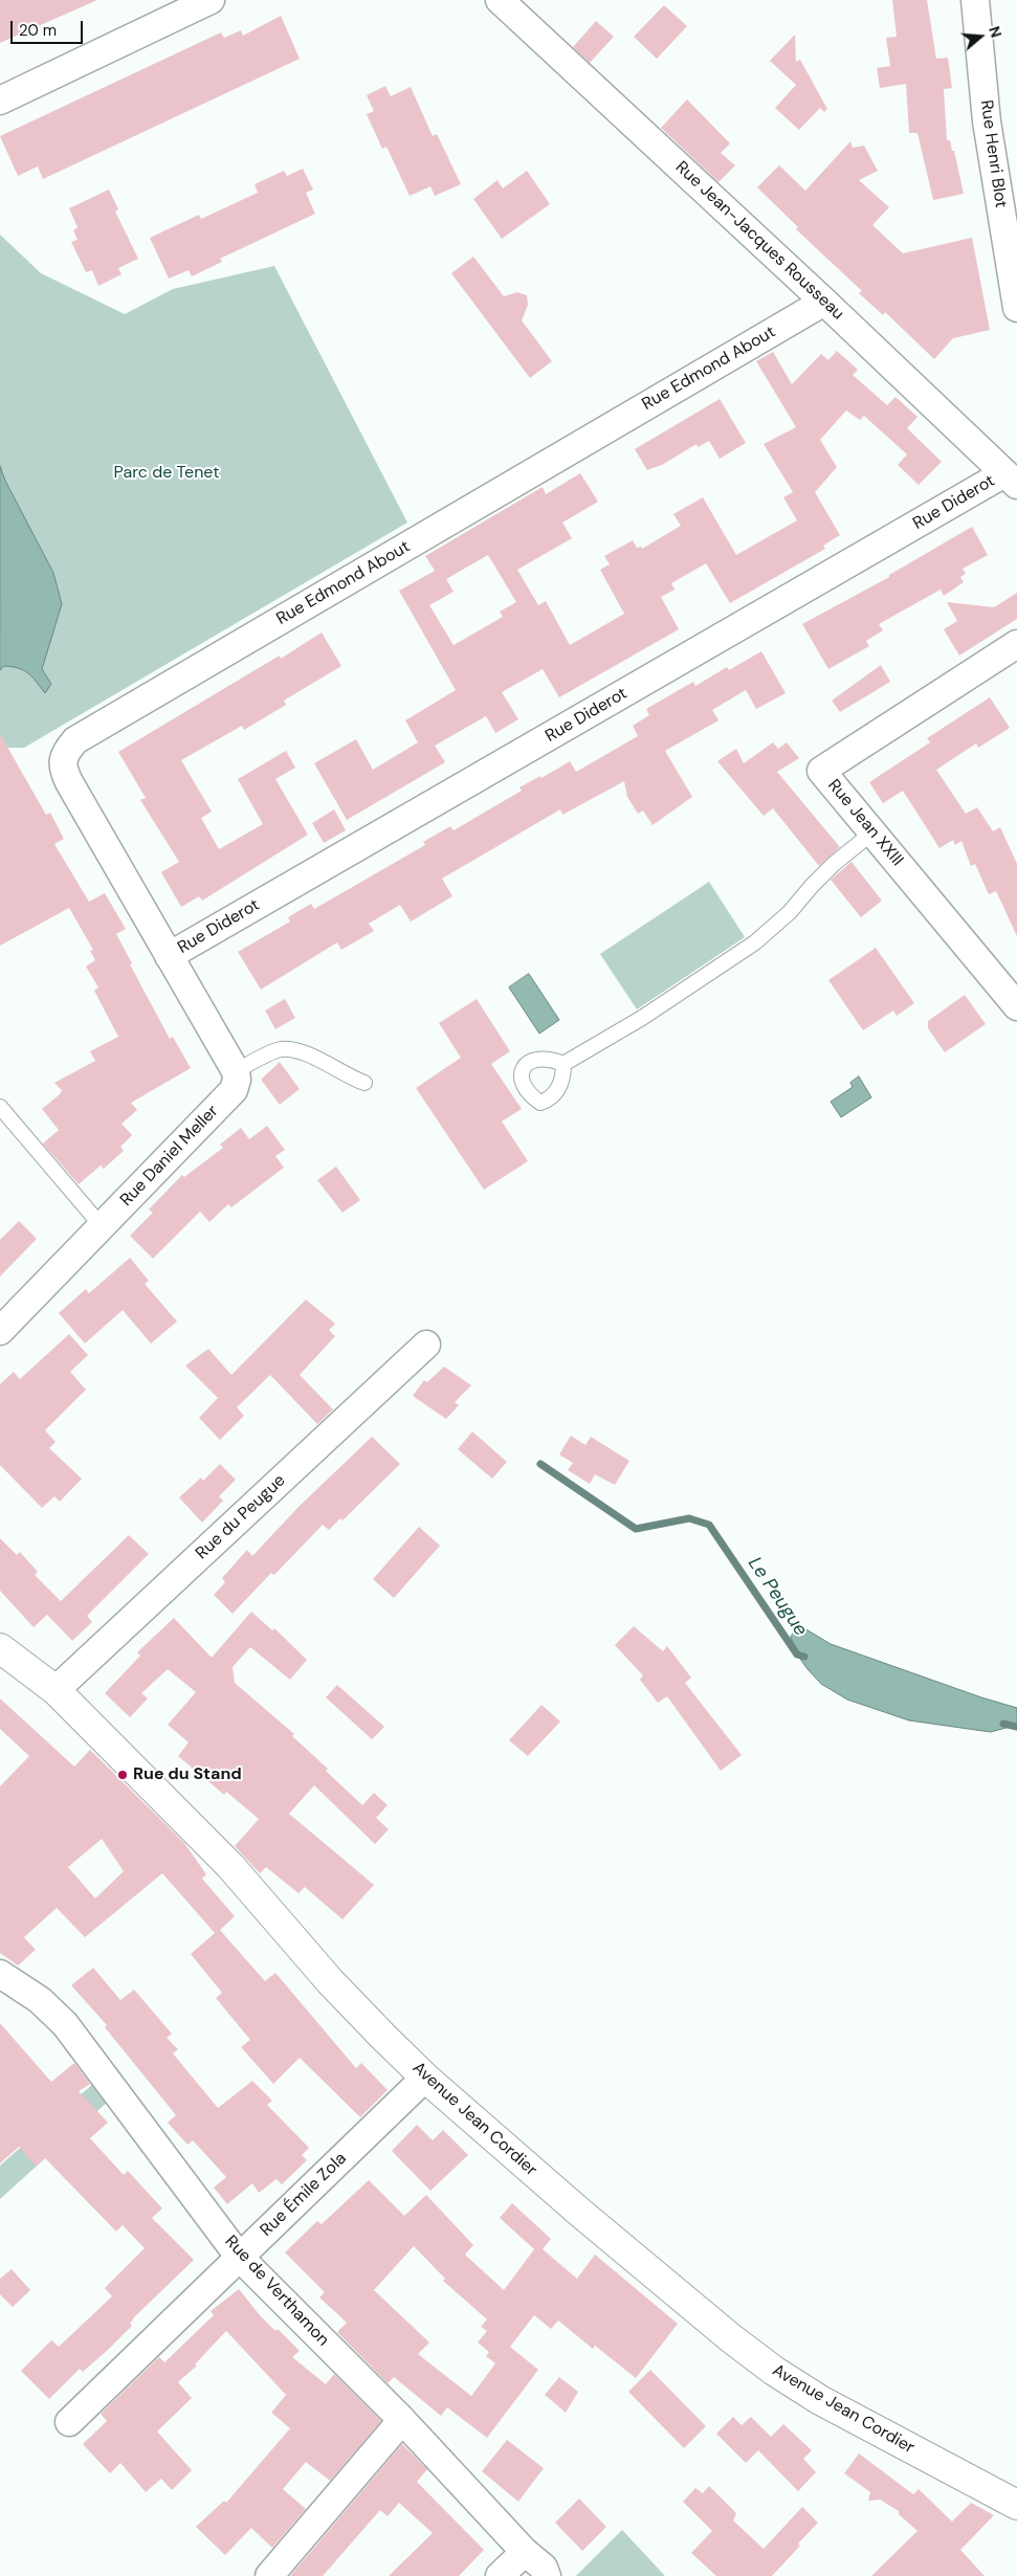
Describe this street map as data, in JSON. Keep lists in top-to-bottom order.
{
  "streets": {
    "street": [
      "Rue Henri Blot",
      "Rue Jean-Jacques Rousseau",
      "Rue Edmond About",
      "Rue Diderot",
      "Rue Jean XXIII",
      "Rue Daniel Meller",
      "Rue du Peugue",
      "Avenue Jean Cordier",
      "Rue Émile Zola",
      "Rue de Verthamon"
    ]
  },
  "crossings": [
    ["Rue Jean-Jacques Rousseau", "Rue Edmond About"],
    ["Rue Jean-Jacques Rousseau", "Rue Diderot"],
    ["Rue Edmond About", "Rue Diderot"],
    ["Rue du Peugue", "Avenue Jean Cordier"],
    ["Avenue Jean Cordier", "Rue Émile Zola"],
    ["Rue Émile Zola", "Rue de Verthamon"]
  ],
  "water": ["Le Peugue"],
  "parks": ["Parc de Tenet"],
  "places": ["Rue du Stand"],
  "scale_bar": "20 m",
  "north": "right"
}
